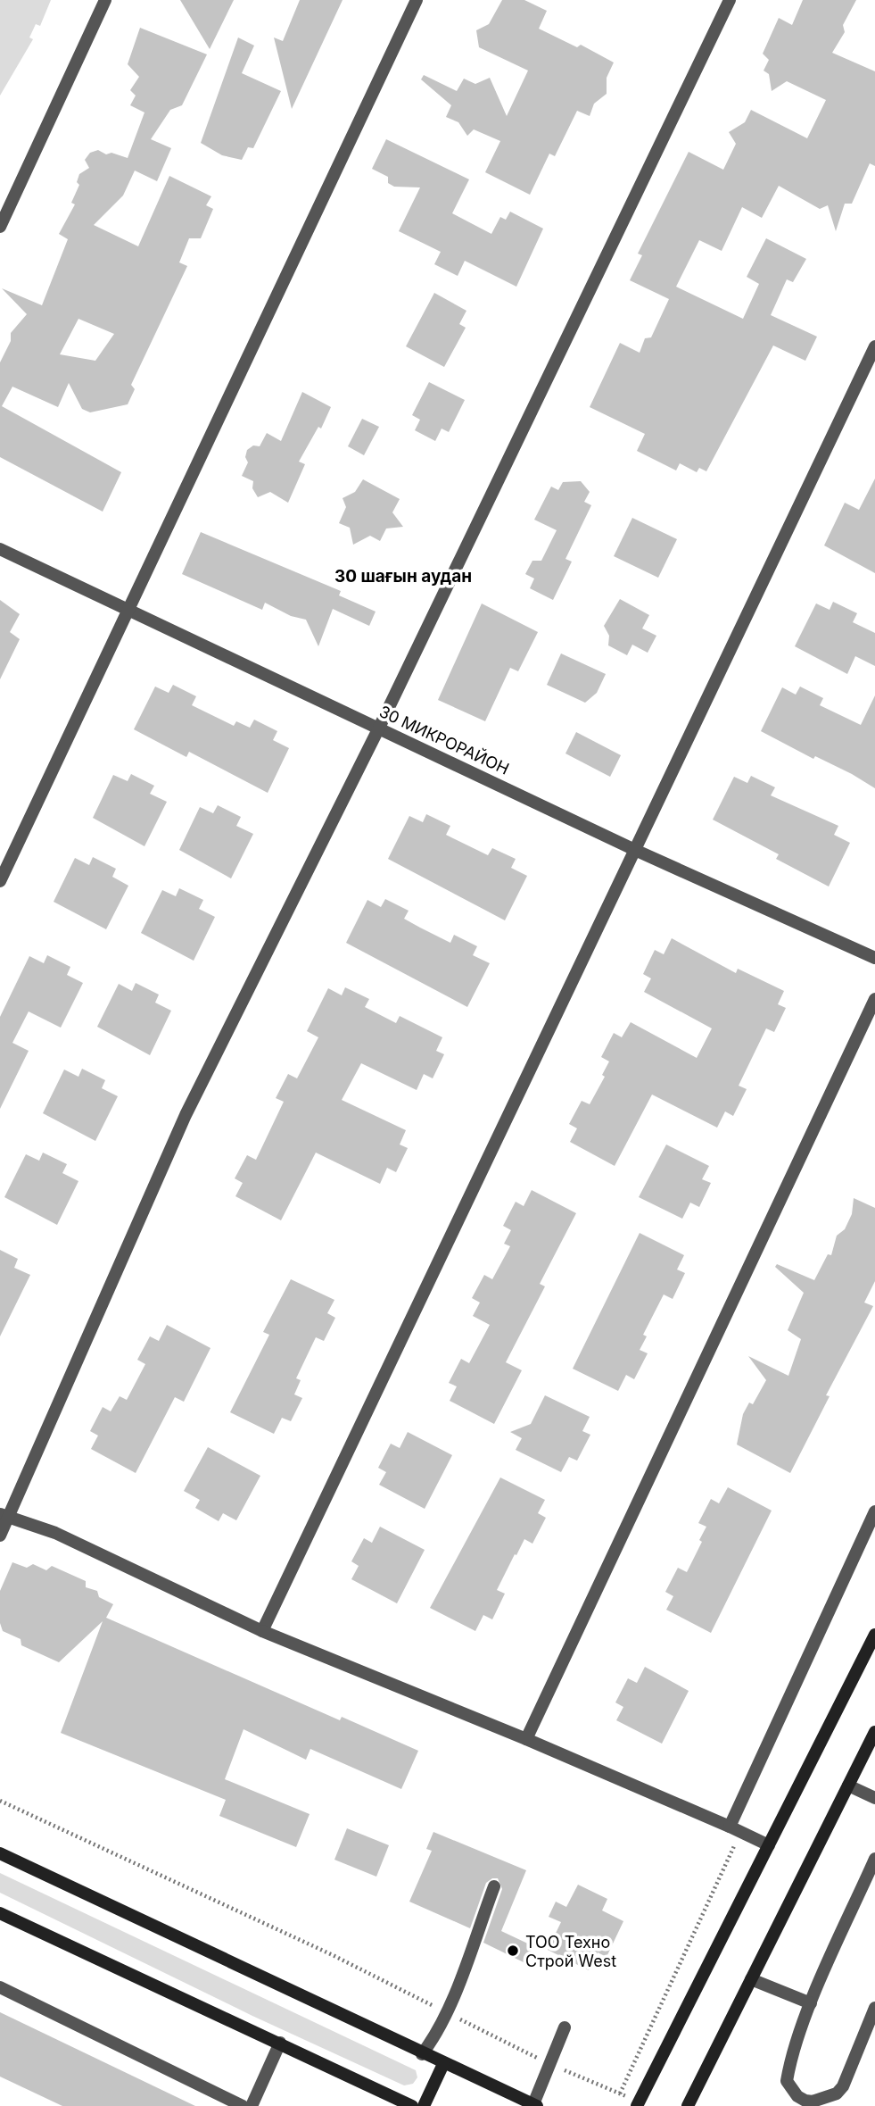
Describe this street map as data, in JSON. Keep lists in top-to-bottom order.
{
  "streets": {
    "street": ["30 МИКРОРАЙОН"]
  },
  "districts": ["30 шағын аудан"],
  "places": ["ТОО Техно Строй West"]
}
